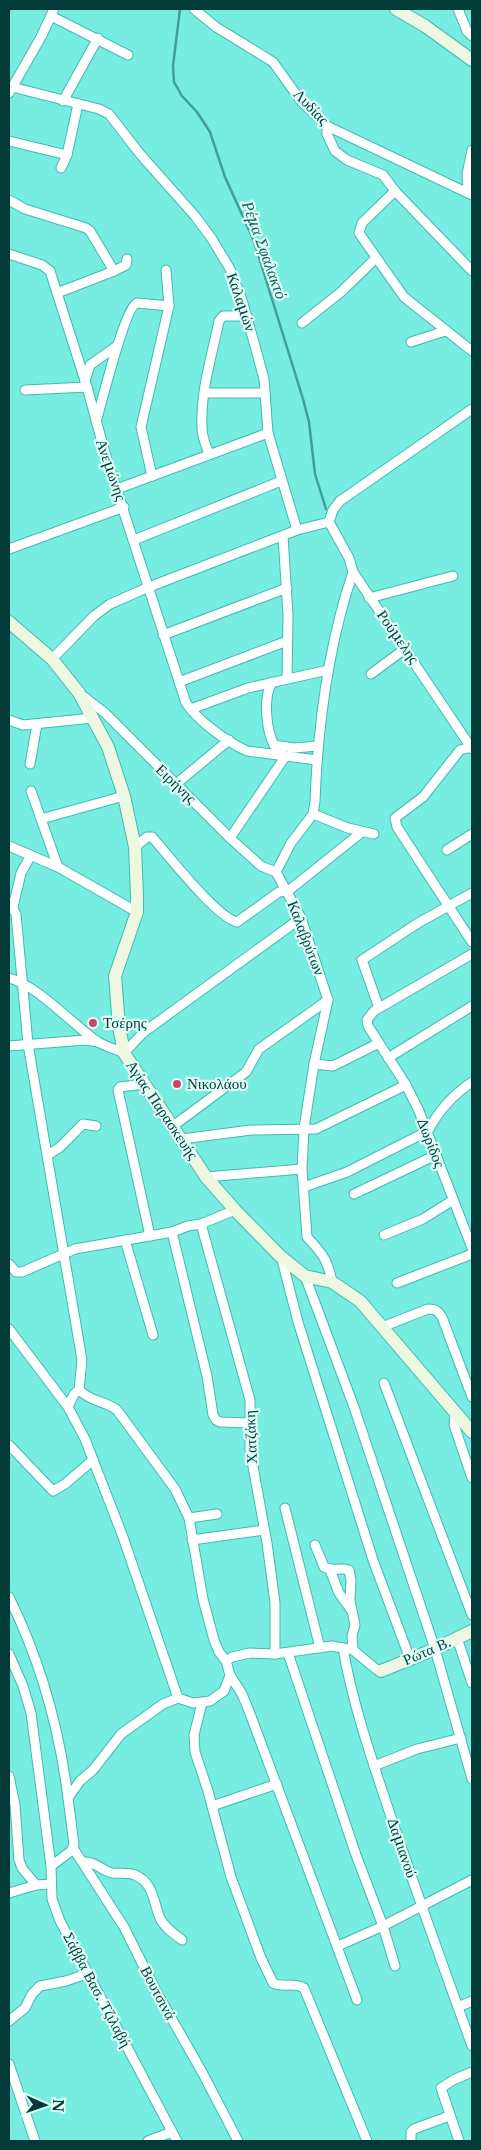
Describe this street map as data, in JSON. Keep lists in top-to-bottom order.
{
  "streets": {
    "street": [
      "Λυδίας",
      "Καλαμών",
      "Ανεμώνης",
      "Ρούμελης",
      "Ειρήνης",
      "Καλαβρύτων",
      "Αγίας Παρασκευής",
      "Δωρίδος",
      "Χατζάκη",
      "Ρώτα Β.",
      "Δαμιανού",
      "Σάββα Βασ. Τζιλαβή",
      "Βουτσινά"
    ]
  },
  "crossings": [
    ["Ειρήνης", "Καλαβρύτων"],
    ["Ειρήνης", "Αγίας Παρασκευής"]
  ],
  "water": ["Ρέμα Σφαλακτό"],
  "places": ["Τσέρης", "Νικολάου"],
  "north": "right"
}
